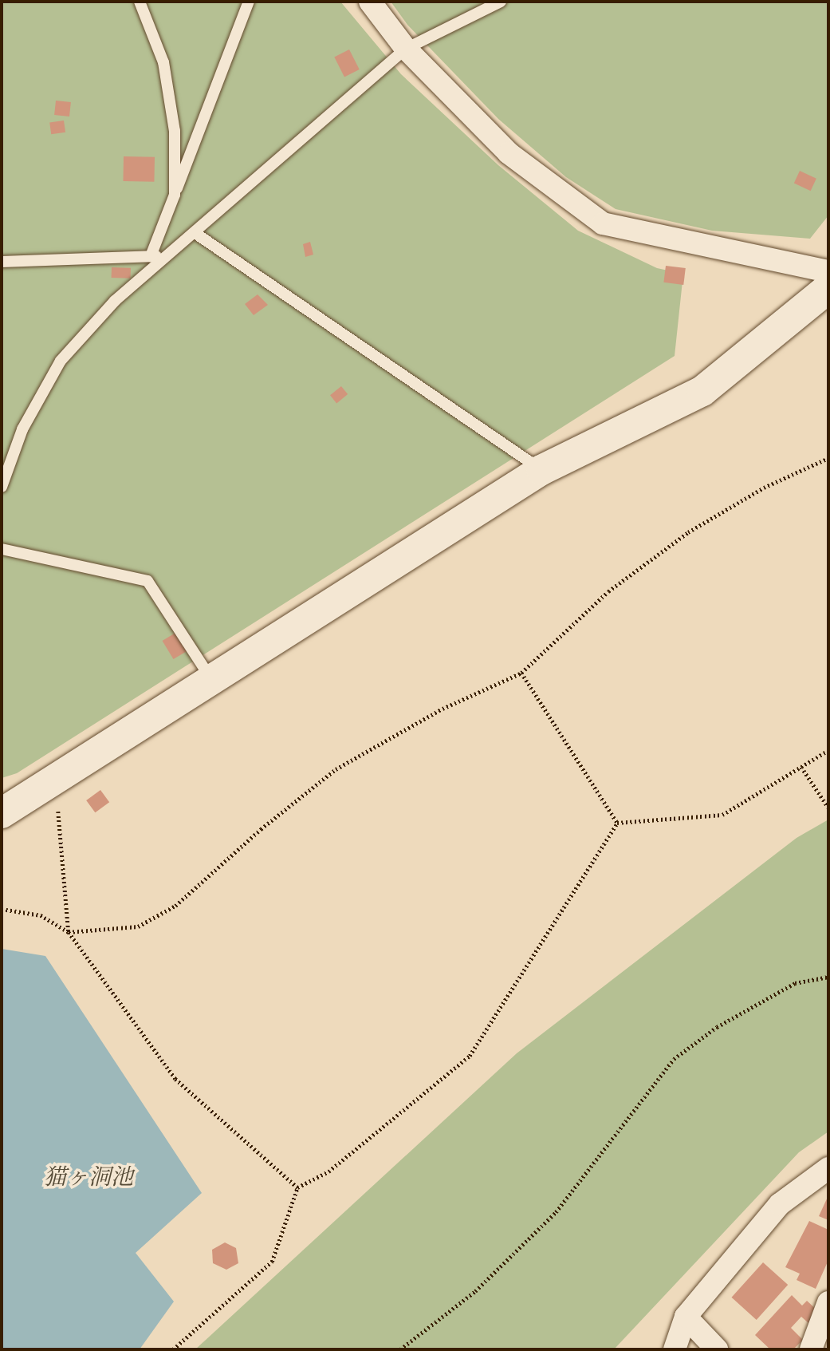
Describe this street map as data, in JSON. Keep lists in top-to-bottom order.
{
  "water": ["猫ヶ洞池"]
}
